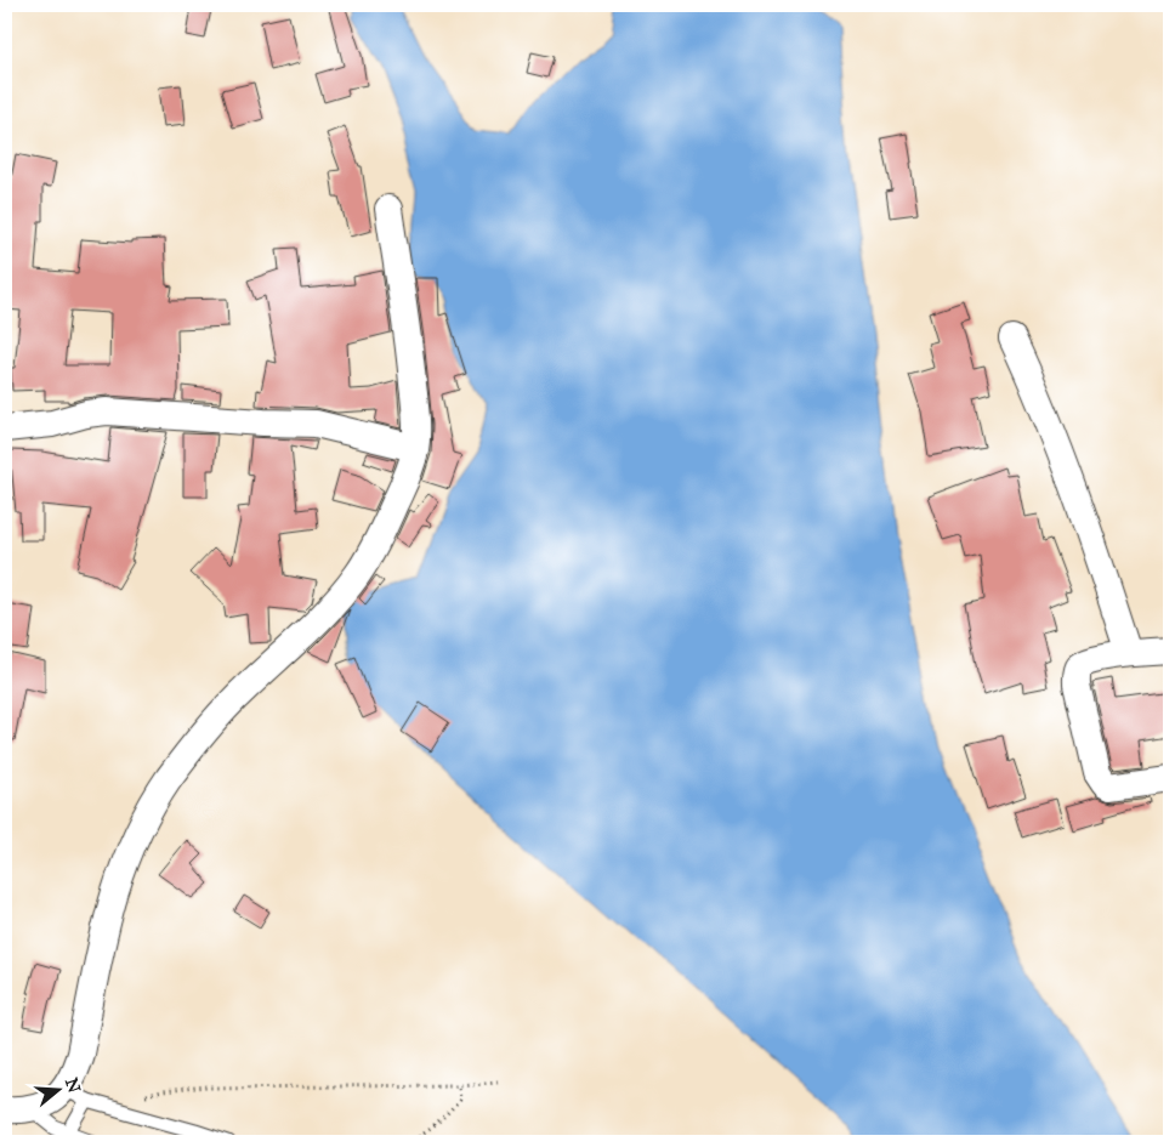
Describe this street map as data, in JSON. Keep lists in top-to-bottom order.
{
  "north": "right"
}
